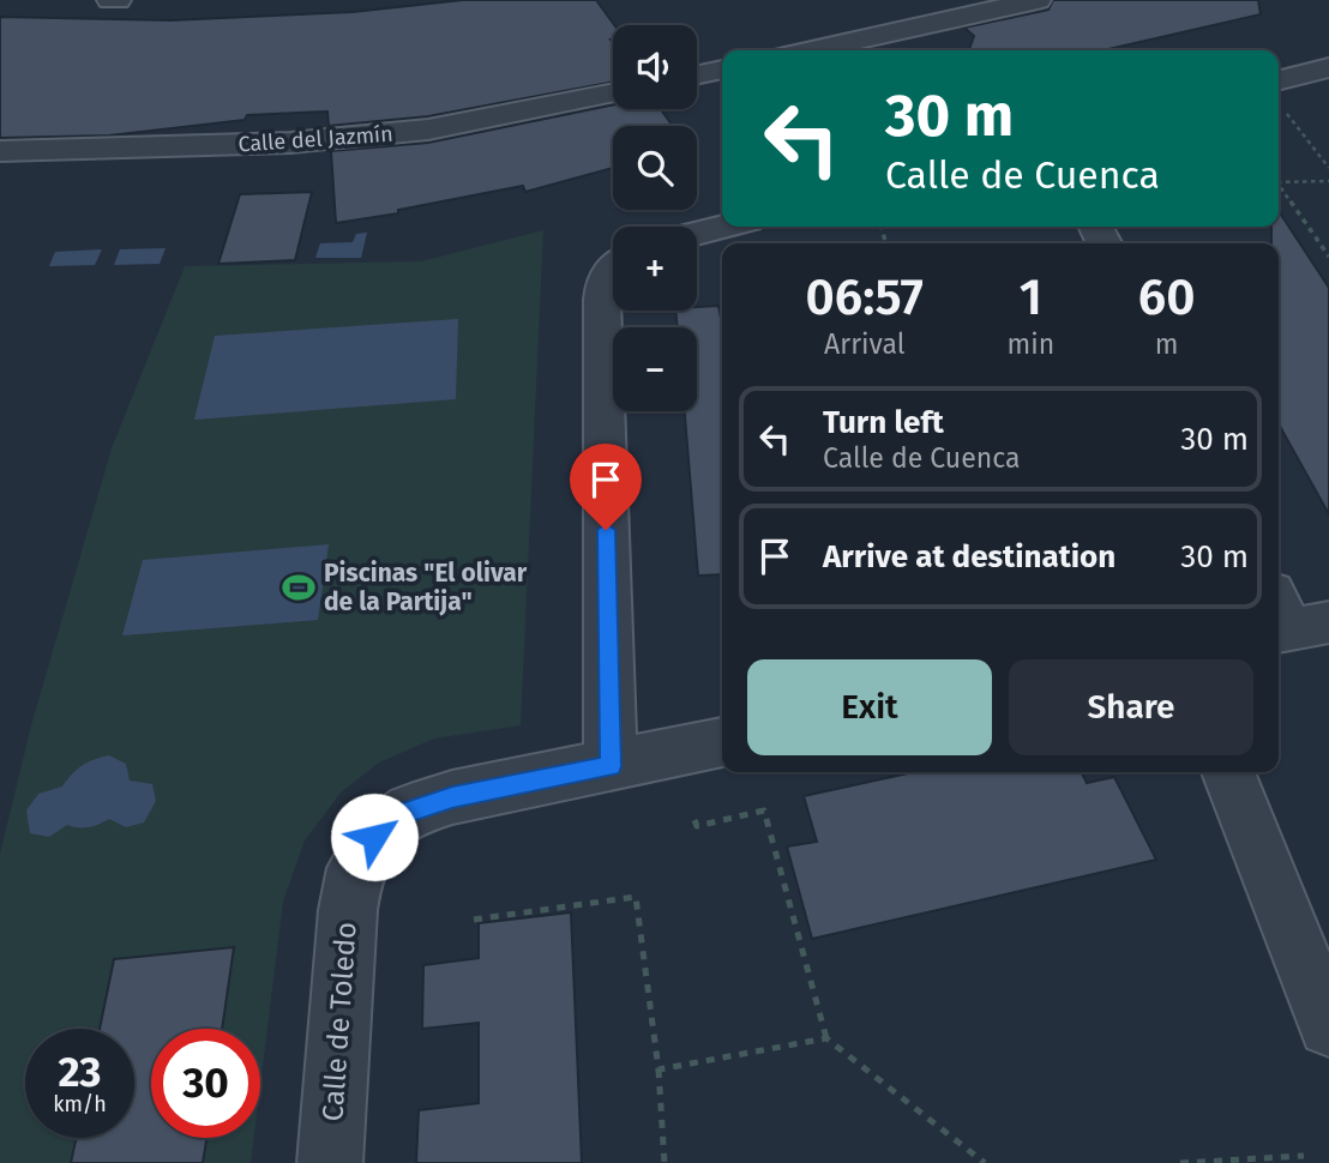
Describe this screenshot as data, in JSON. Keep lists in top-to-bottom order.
{
  "streets": {
    "street": ["Calle del Jazmín", "Calle de Toledo"]
  },
  "places": {
    "sports": ["Piscinas \"El olivar de la Partija\""]
  },
  "page": {
    "map_buttons": ["+", "−"],
    "turn": ["30 m", "Calle de Cuenca"],
    "eta": [
      "06:57",
      "Arrival",
      "1",
      "min",
      "60",
      "m"
    ],
    "list": [
      {
        "name": "Turn left",
        "note": "Calle de Cuenca",
        "value": "30 m"
      },
      {
        "name": "Arrive at destination",
        "value": "30 m"
      }
    ],
    "buttons": ["Exit", "Share"],
    "speed": "23 km/h",
    "limit": "30"
  }
}
